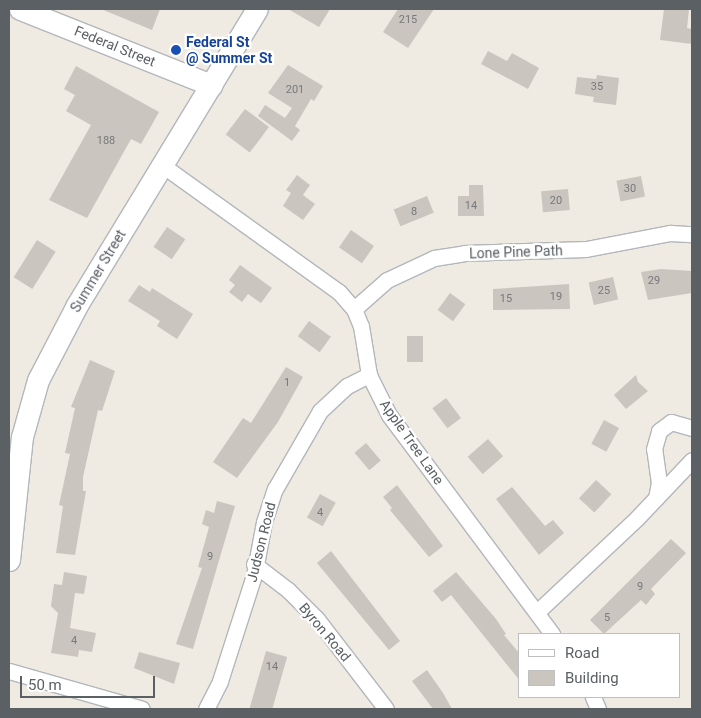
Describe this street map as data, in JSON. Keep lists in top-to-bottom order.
{
  "streets": {
    "street": [
      "Federal Street",
      "Lone Pine Path",
      "Summer Street",
      "Apple Tree Lane",
      "Judson Road",
      "Byron Road"
    ]
  },
  "crossings": [
    ["Federal Street", "Summer Street"],
    ["Lone Pine Path", "Apple Tree Lane"],
    ["Summer Street", "Apple Tree Lane"],
    ["Apple Tree Lane", "Judson Road"],
    ["Judson Road", "Byron Road"]
  ],
  "places": ["Federal St @ Summer St"],
  "house_numbers": [
    "215",
    "35",
    "201",
    "188",
    "30",
    "20",
    "14",
    "8",
    "29",
    "25",
    "19",
    "15",
    "1",
    "4",
    "9",
    "9",
    "5",
    "4",
    "14"
  ],
  "legend": ["Road", "Building"],
  "scale_bar": "50 m"
}
